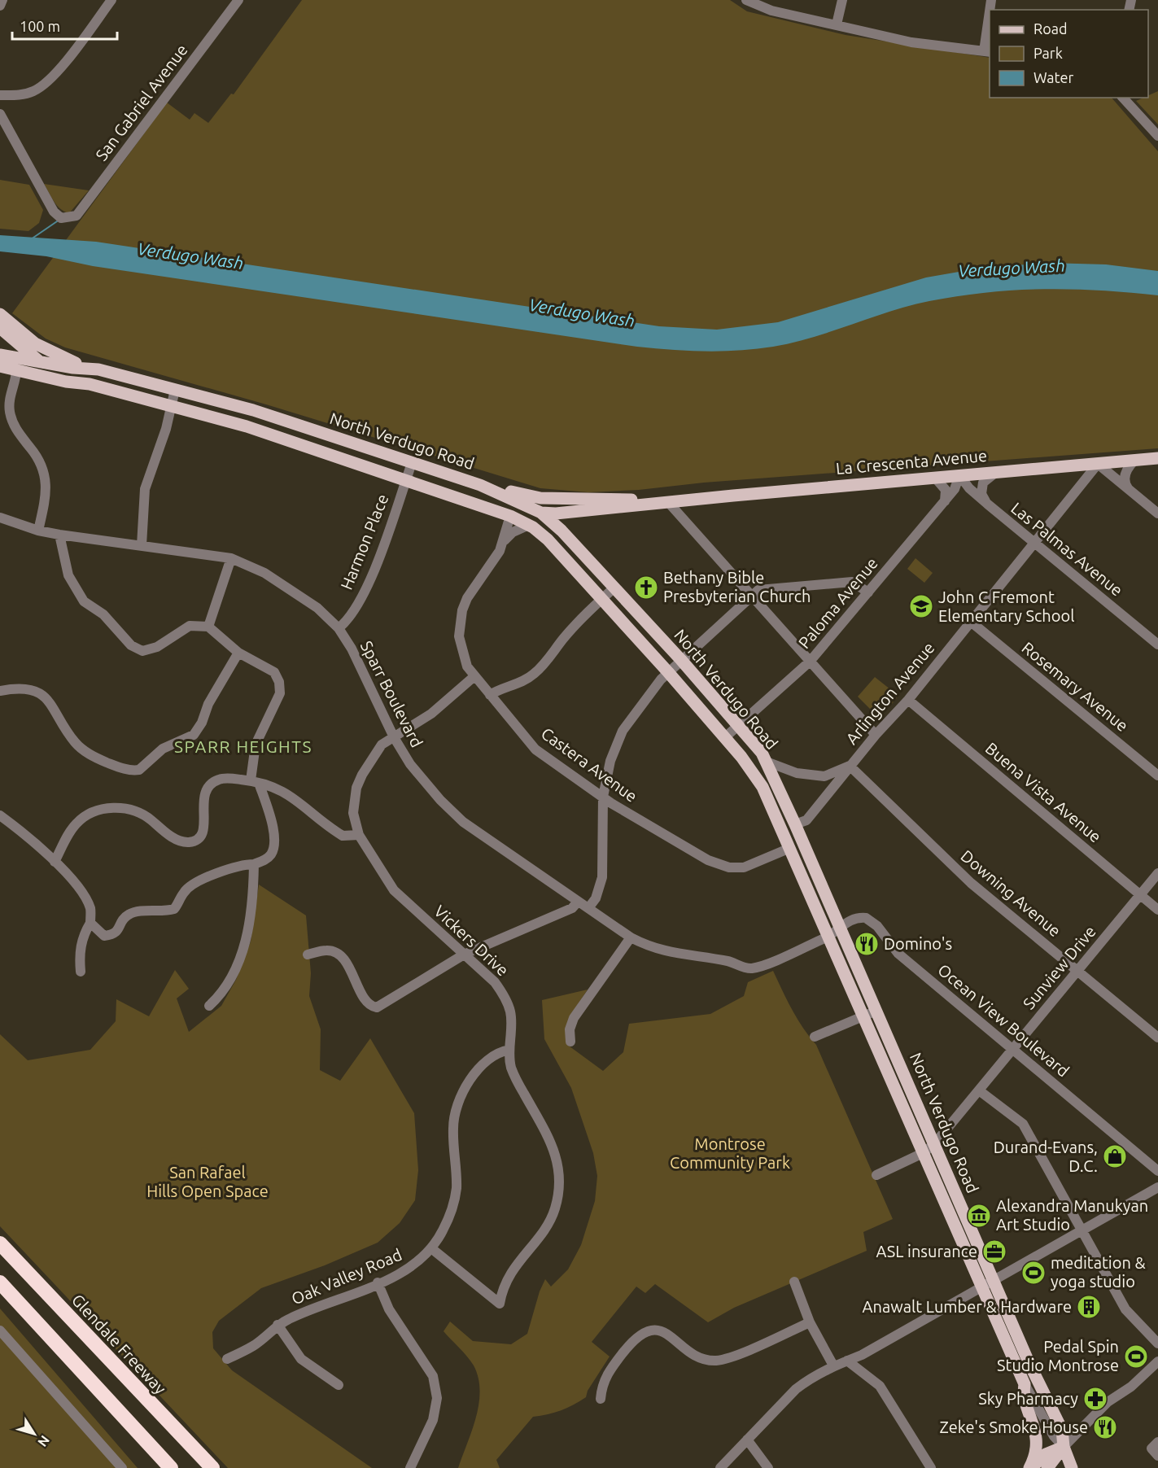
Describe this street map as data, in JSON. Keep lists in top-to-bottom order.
{
  "streets": {
    "highway": ["Glendale Freeway"],
    "main road": ["North Verdugo Road", "La Crescenta Avenue"],
    "street": [
      "San Gabriel Avenue",
      "Harmon Place",
      "Las Palmas Avenue",
      "Paloma Avenue",
      "Rosemary Avenue",
      "Arlington Avenue",
      "Sparr Boulevard",
      "Castera Avenue",
      "Buena Vista Avenue",
      "Downing Avenue",
      "Vickers Drive",
      "Sunview Drive",
      "Ocean View Boulevard",
      "Oak Valley Road"
    ]
  },
  "crossings": [
    ["North Verdugo Road", "La Crescenta Avenue"],
    ["North Verdugo Road", "Harmon Place"],
    ["North Verdugo Road", "Paloma Avenue"],
    ["North Verdugo Road", "Arlington Avenue"],
    ["North Verdugo Road", "Castera Avenue"],
    ["North Verdugo Road", "Sunview Drive"],
    ["North Verdugo Road", "Ocean View Boulevard"],
    ["La Crescenta Avenue", "Las Palmas Avenue"],
    ["La Crescenta Avenue", "Paloma Avenue"],
    ["La Crescenta Avenue", "Arlington Avenue"],
    ["Harmon Place", "Sparr Boulevard"],
    ["Las Palmas Avenue", "Paloma Avenue"],
    ["Las Palmas Avenue", "Arlington Avenue"],
    ["Rosemary Avenue", "Arlington Avenue"],
    ["Arlington Avenue", "Buena Vista Avenue"],
    ["Arlington Avenue", "Downing Avenue"],
    ["Sparr Boulevard", "Vickers Drive"],
    ["Sparr Boulevard", "Ocean View Boulevard"],
    ["Castera Avenue", "Vickers Drive"],
    ["Buena Vista Avenue", "Sunview Drive"],
    ["Downing Avenue", "Sunview Drive"],
    ["Vickers Drive", "Oak Valley Road"],
    ["Sunview Drive", "Ocean View Boulevard"]
  ],
  "districts": ["SPARR HEIGHTS"],
  "water": ["Verdugo Wash"],
  "parks": ["Montrose Community Park", "San Rafael Hills Open Space"],
  "places": {
    "church": ["Bethany Bible Presbyterian Church"],
    "school or university": ["John C Fremont Elementary School"],
    "restaurant": ["Domino's", "Zeke's Smoke House"],
    "shop": ["Durand-Evans, D.C."],
    "museum": ["Alexandra Manukyan Art Studio"],
    "office": ["ASL insurance"],
    "sports": ["meditation & yoga studio", "Pedal Spin Studio Montrose"],
    "building": ["Anawalt Lumber & Hardware"],
    "pharmacy": ["Sky Pharmacy"]
  },
  "legend": ["Road", "Park", "Water"],
  "scale_bar": "100 m",
  "north": "bottom right"
}
